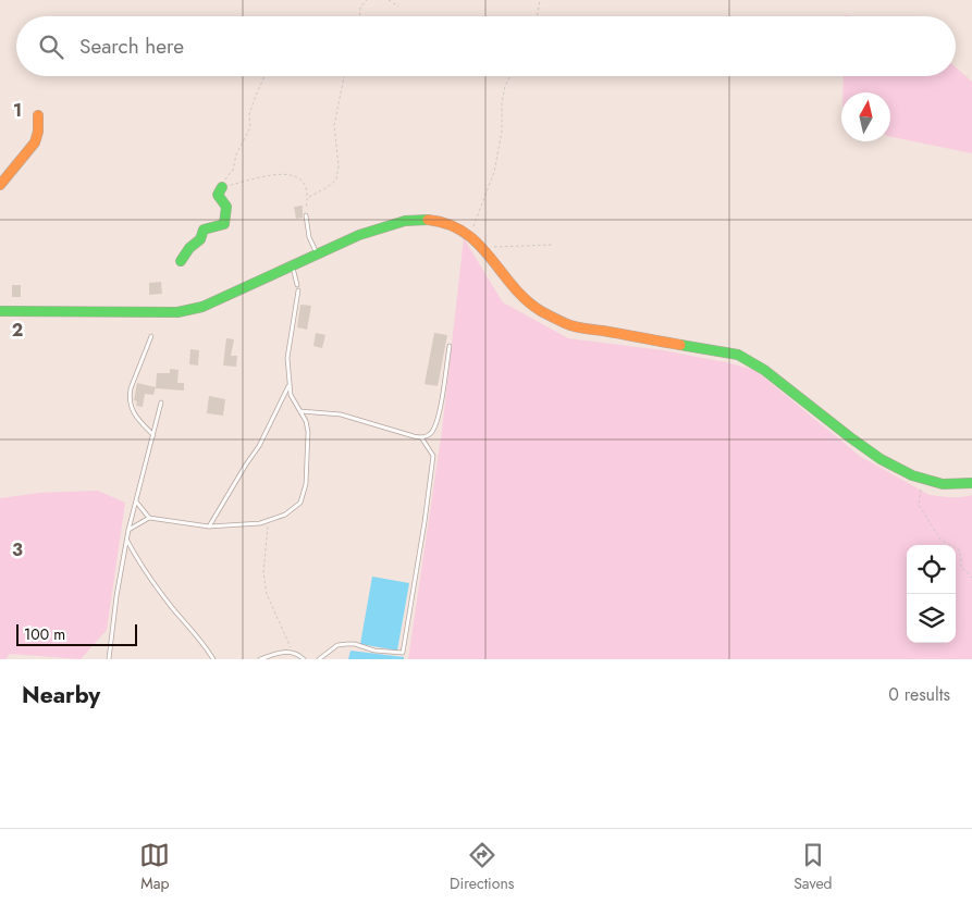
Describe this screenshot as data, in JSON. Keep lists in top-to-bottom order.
{
  "scale_bar": "100 m",
  "north": "top",
  "page": {
    "search": "Search here",
    "scale": "100 m",
    "heading": ["Nearby", "0 results"],
    "nav": ["Map", "Directions", "Saved"]
  },
  "grid": {
    "rows": ["1", "2", "3"]
  }
}
